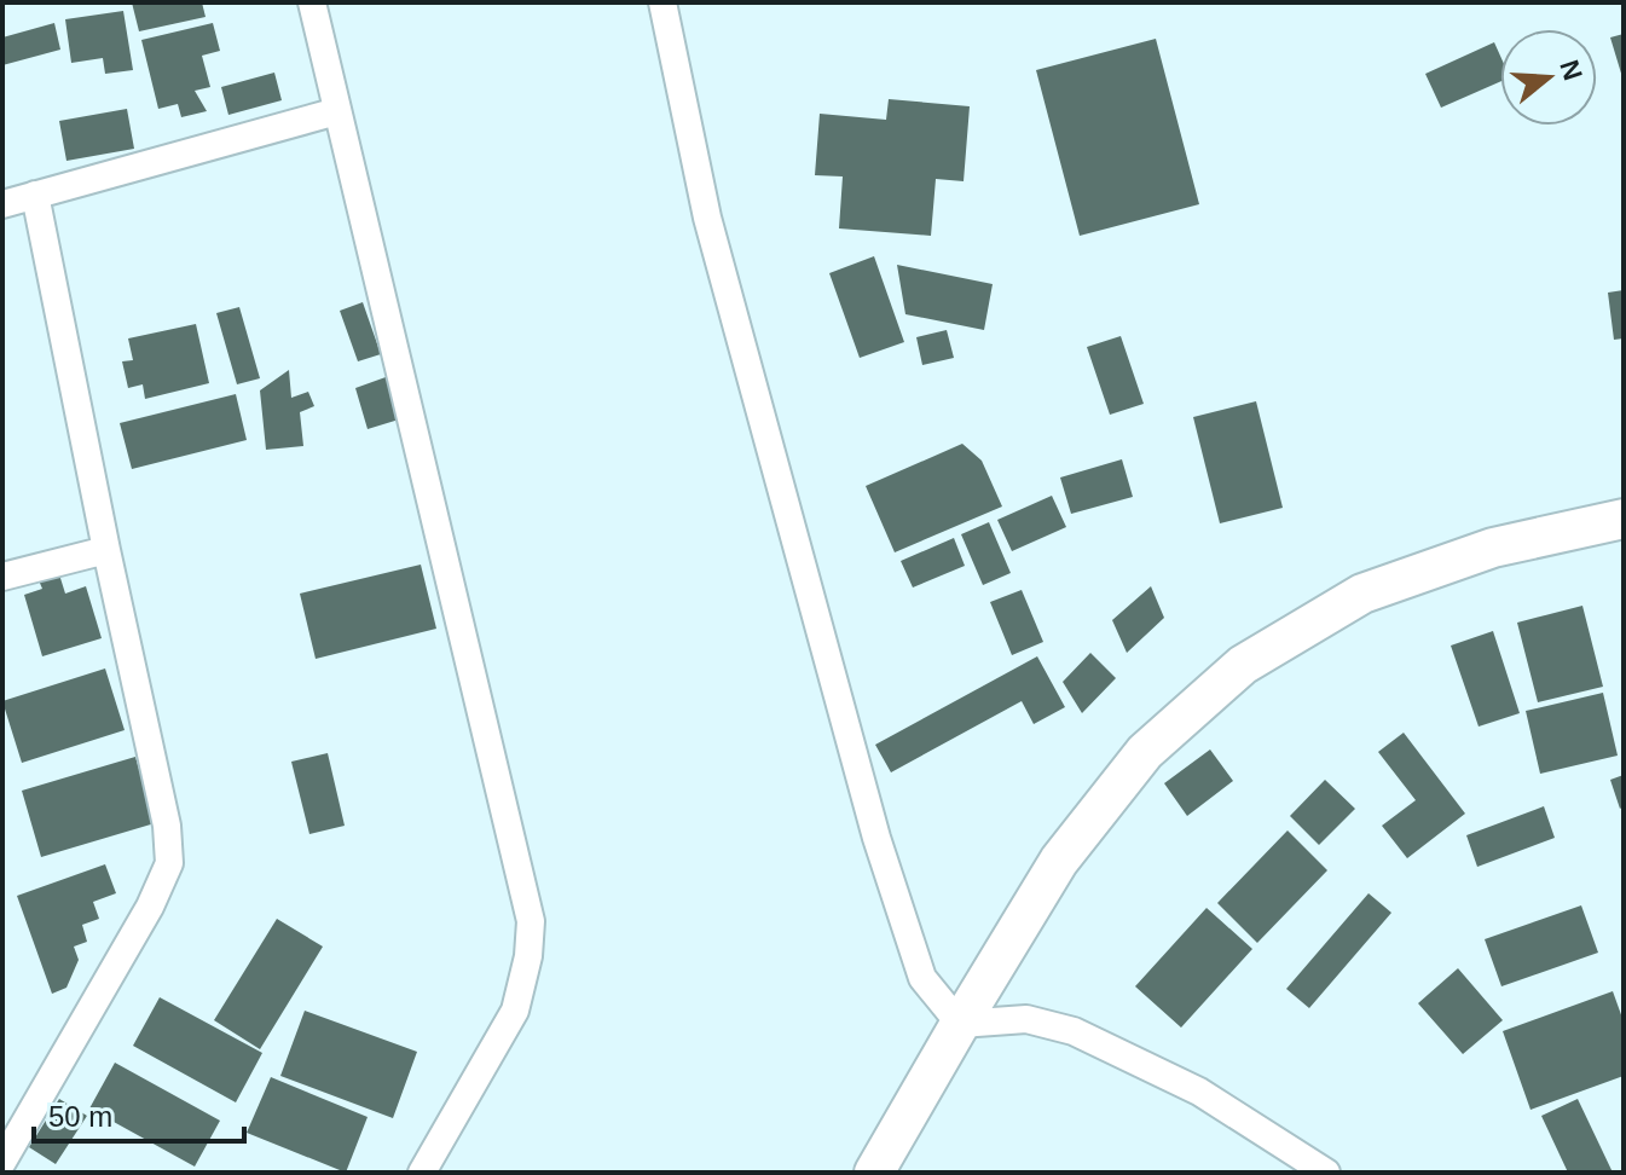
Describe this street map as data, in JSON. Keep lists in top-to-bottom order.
{
  "scale_bar": "50 m",
  "north": "right"
}
